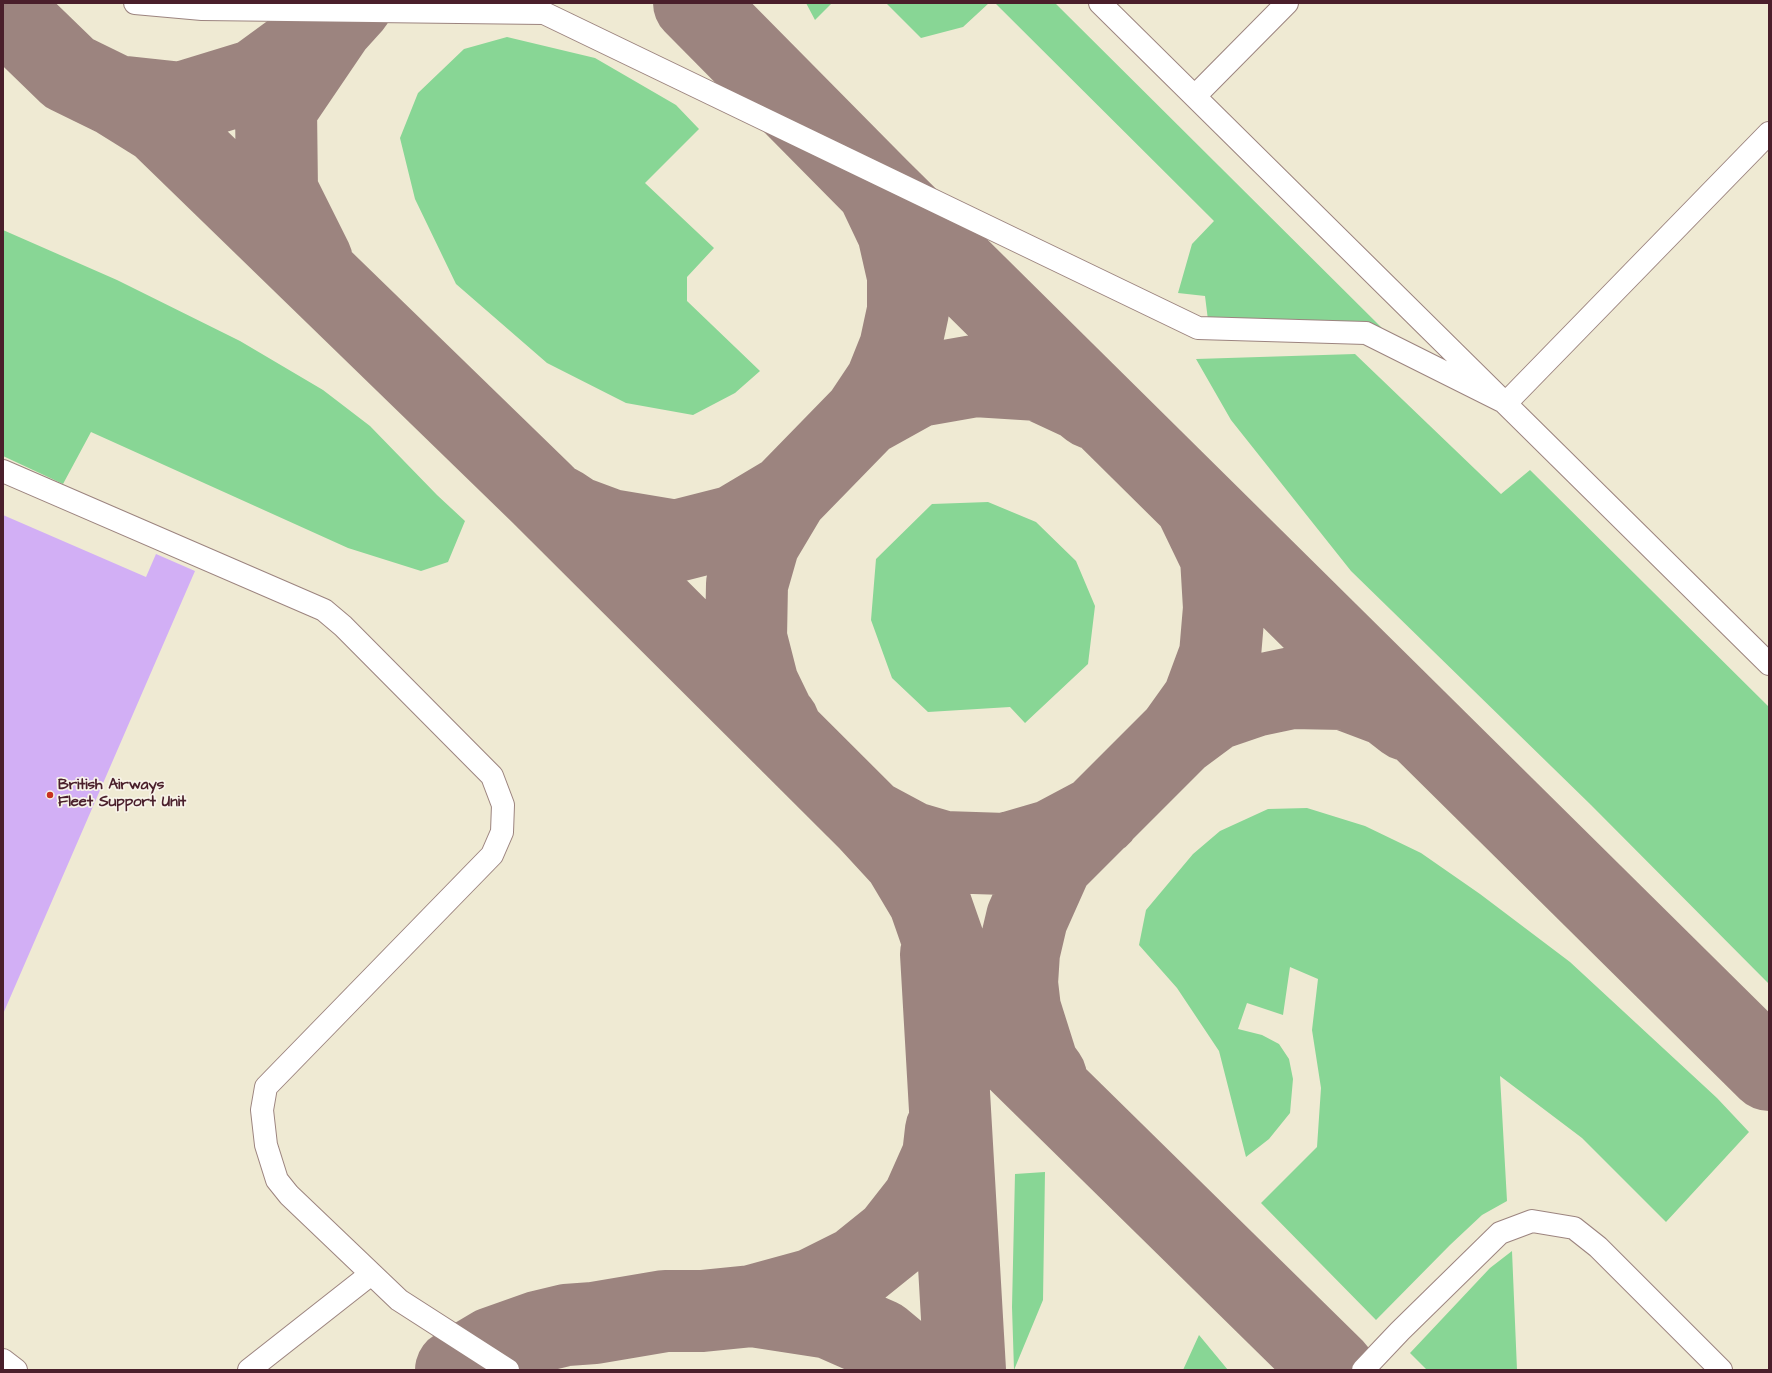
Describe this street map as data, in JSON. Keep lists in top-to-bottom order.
{
  "places": ["British Airways Fleet Support Unit"]
}
